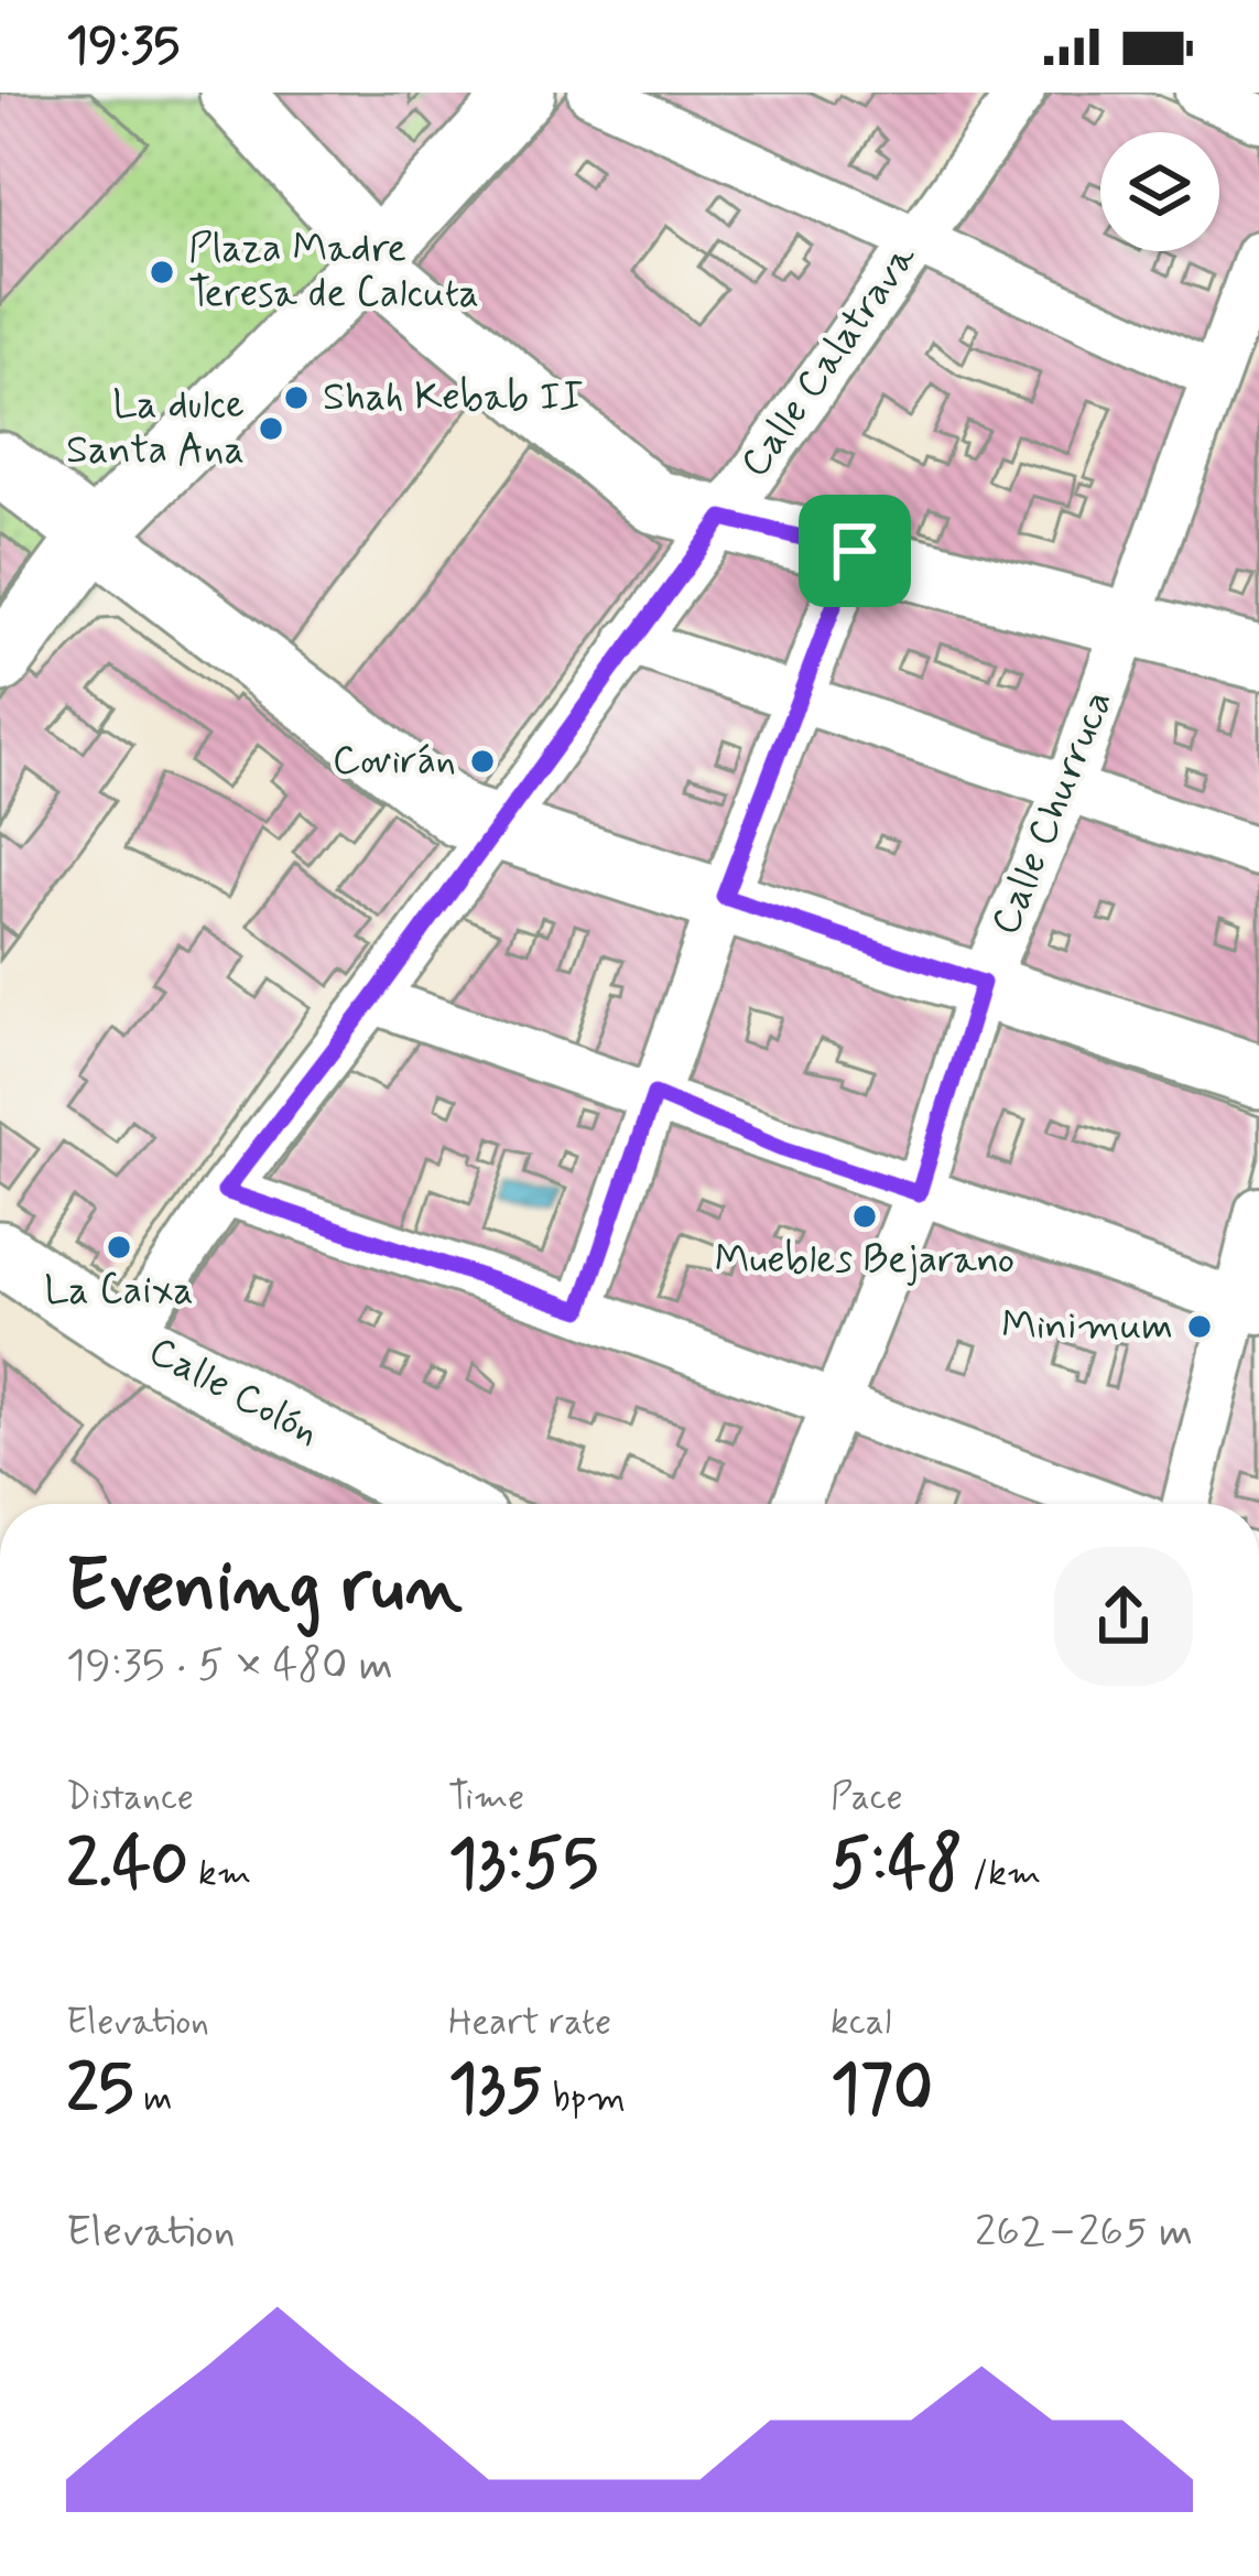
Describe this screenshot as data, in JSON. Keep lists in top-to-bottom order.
{
  "streets": {
    "street": ["Calle Calatrava", "Calle Churruca", "Calle Colón"]
  },
  "crossings": [
    ["Calle Calatrava", "Calle Colón"]
  ],
  "places": [
    "Plaza Madre Teresa de Calcuta",
    "Shah Kebab II",
    "La dulce Santa Ana",
    "Covirán",
    "Muebles Bejarano",
    "La Caixa",
    "Minimum"
  ],
  "page": {
    "status": "19:35",
    "heading": ["Evening run", "19:35 · 5 × 480 m"],
    "stats": [
      ["Distance", "2.40 km"],
      ["Time", "13:55"],
      ["Pace", "5:48 /km"],
      ["Elevation", "25 m"],
      ["Heart rate", "135 bpm"],
      ["kcal", "170"]
    ],
    "chart": ["Elevation", "262–265 m"]
  }
}
